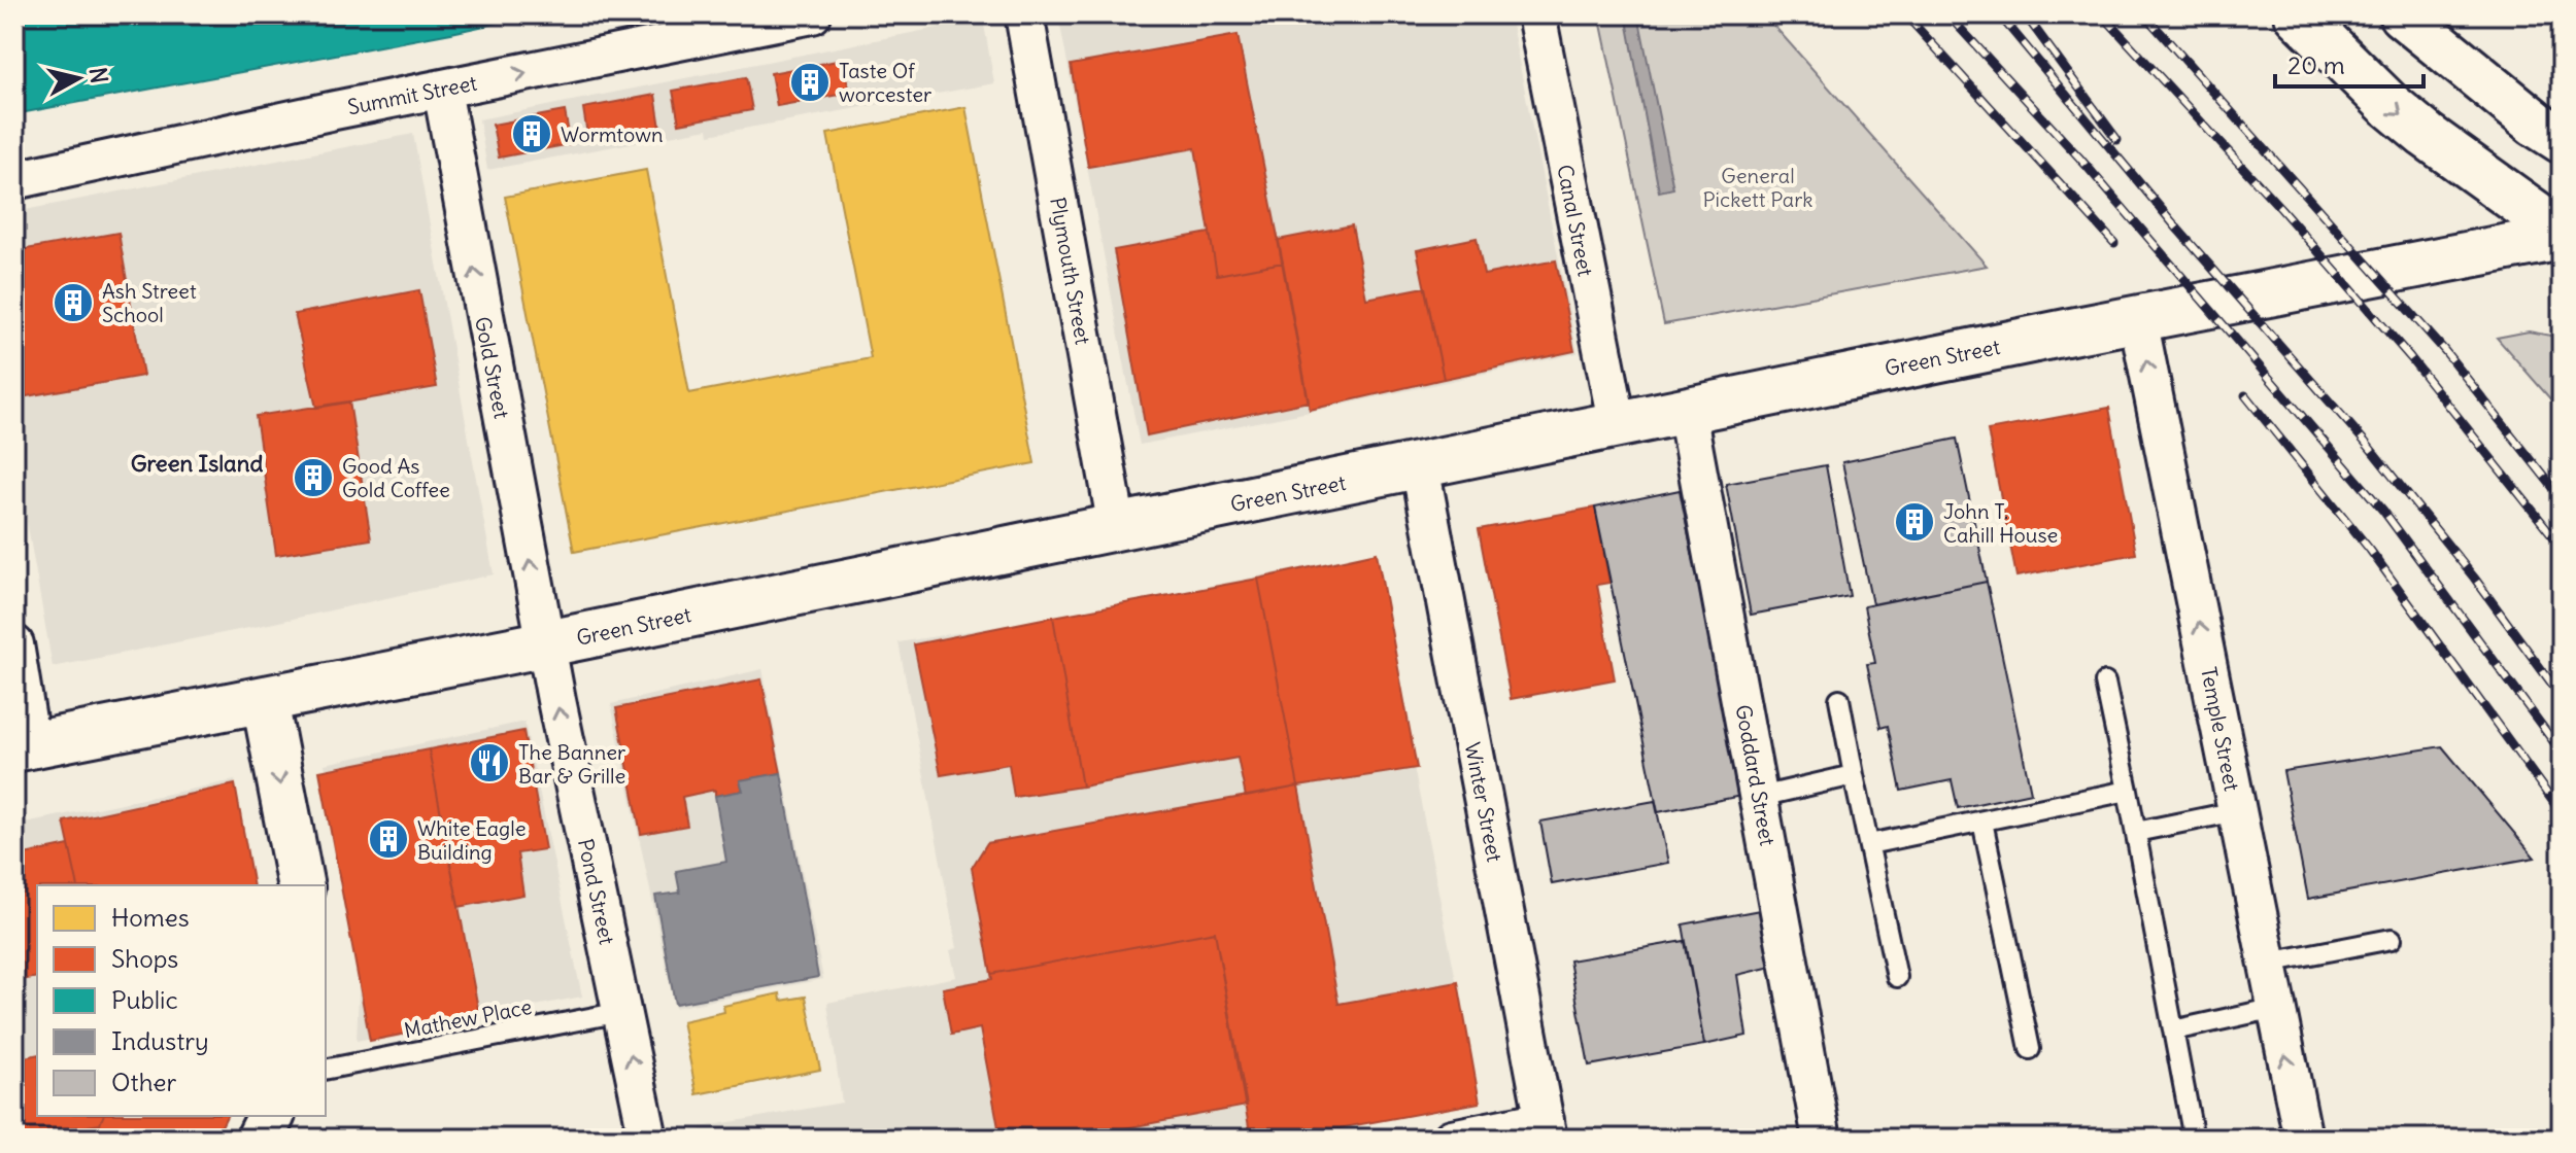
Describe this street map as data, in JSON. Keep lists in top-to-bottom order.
{
  "streets": {
    "main road": ["Green Street"],
    "street": [
      "Summit Street",
      "Canal Street",
      "Plymouth Street",
      "Gold Street",
      "Temple Street",
      "Goddard Street",
      "Winter Street",
      "Pond Street"
    ],
    "lane": ["Mathew Place"]
  },
  "crossings": [
    ["Summit Street", "Gold Street"],
    ["Canal Street", "Green Street"],
    ["Plymouth Street", "Green Street"],
    ["Green Street", "Gold Street"],
    ["Green Street", "Temple Street"],
    ["Green Street", "Goddard Street"],
    ["Green Street", "Winter Street"],
    ["Green Street", "Pond Street"],
    ["Gold Street", "Pond Street"],
    ["Pond Street", "Mathew Place"]
  ],
  "one_way": [
    "Summit Street",
    "Gold Street",
    "Temple Street",
    "Pond Street"
  ],
  "districts": ["Green Island"],
  "parks": ["General Pickett Park"],
  "places": {
    "building": [
      "Taste Of worcester",
      "Wormtown",
      "Ash Street School",
      "Good As Gold Coffee",
      "John T. Cahill House",
      "White Eagle Building"
    ],
    "restaurant": ["The Banner Bar & Grille"]
  },
  "legend": [
    "Homes",
    "Shops",
    "Public",
    "Industry",
    "Other"
  ],
  "scale_bar": "20 m",
  "north": "right"
}
